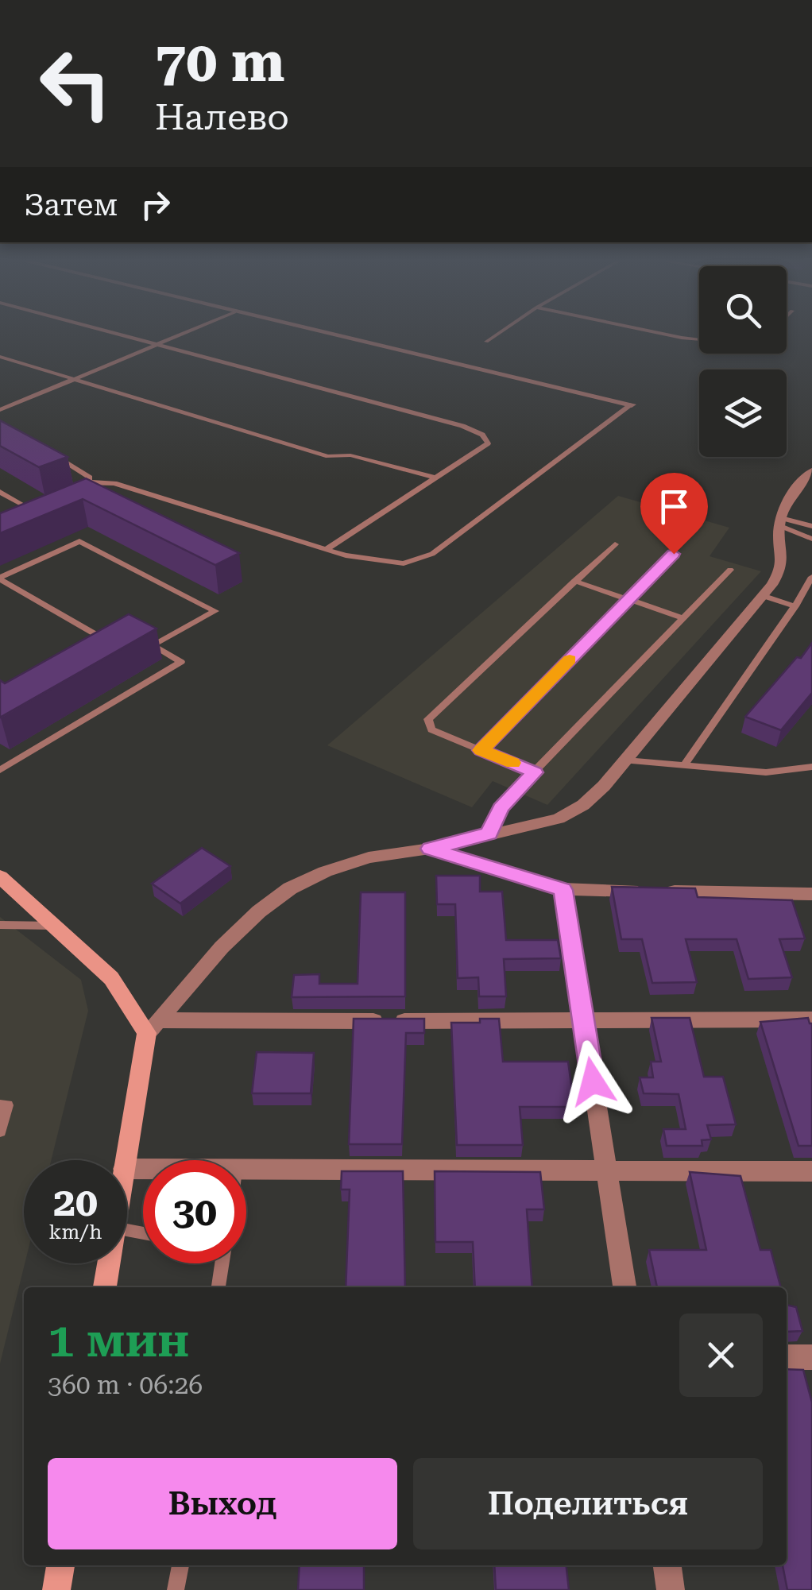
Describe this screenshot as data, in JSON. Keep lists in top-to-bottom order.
{
  "page": {
    "turn": ["70 m", "Налево"],
    "then": "Затем",
    "speed": "20 km/h",
    "limit": "30",
    "heading": ["1 мин", "360 m · 06:26"],
    "buttons": ["Выход", "Поделиться"]
  }
}
